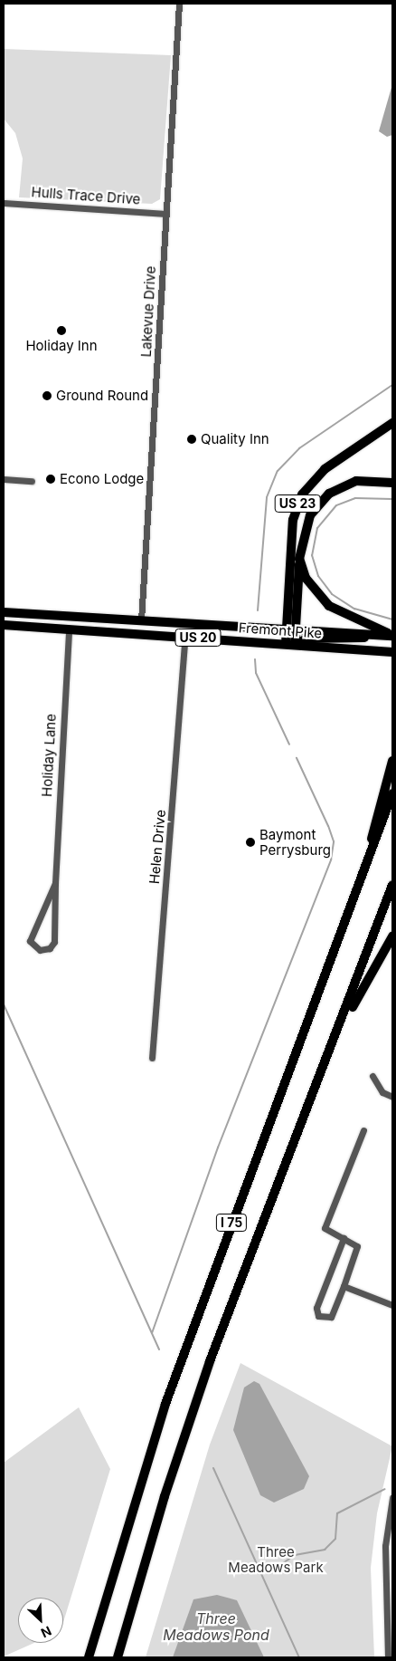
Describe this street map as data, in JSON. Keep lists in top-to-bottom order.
{
  "streets": {
    "highway": [
      "US 23",
      "Fremont Pike",
      "US 20",
      "I 75"
    ],
    "street": [
      "Hulls Trace Drive",
      "Lakevue Drive",
      "Holiday Lane",
      "Helen Drive"
    ]
  },
  "crossings": [
    ["Hulls Trace Drive", "Lakevue Drive"],
    ["Lakevue Drive", "Fremont Pike"],
    ["US 23", "Fremont Pike"],
    ["Fremont Pike", "Holiday Lane"],
    ["Fremont Pike", "Helen Drive"]
  ],
  "water": ["Three Meadows Pond"],
  "parks": ["Three Meadows Park"],
  "places": [
    "Holiday Inn",
    "Ground Round",
    "Quality Inn",
    "Econo Lodge",
    "Baymont Perrysburg"
  ],
  "north": "bottom right"
}
